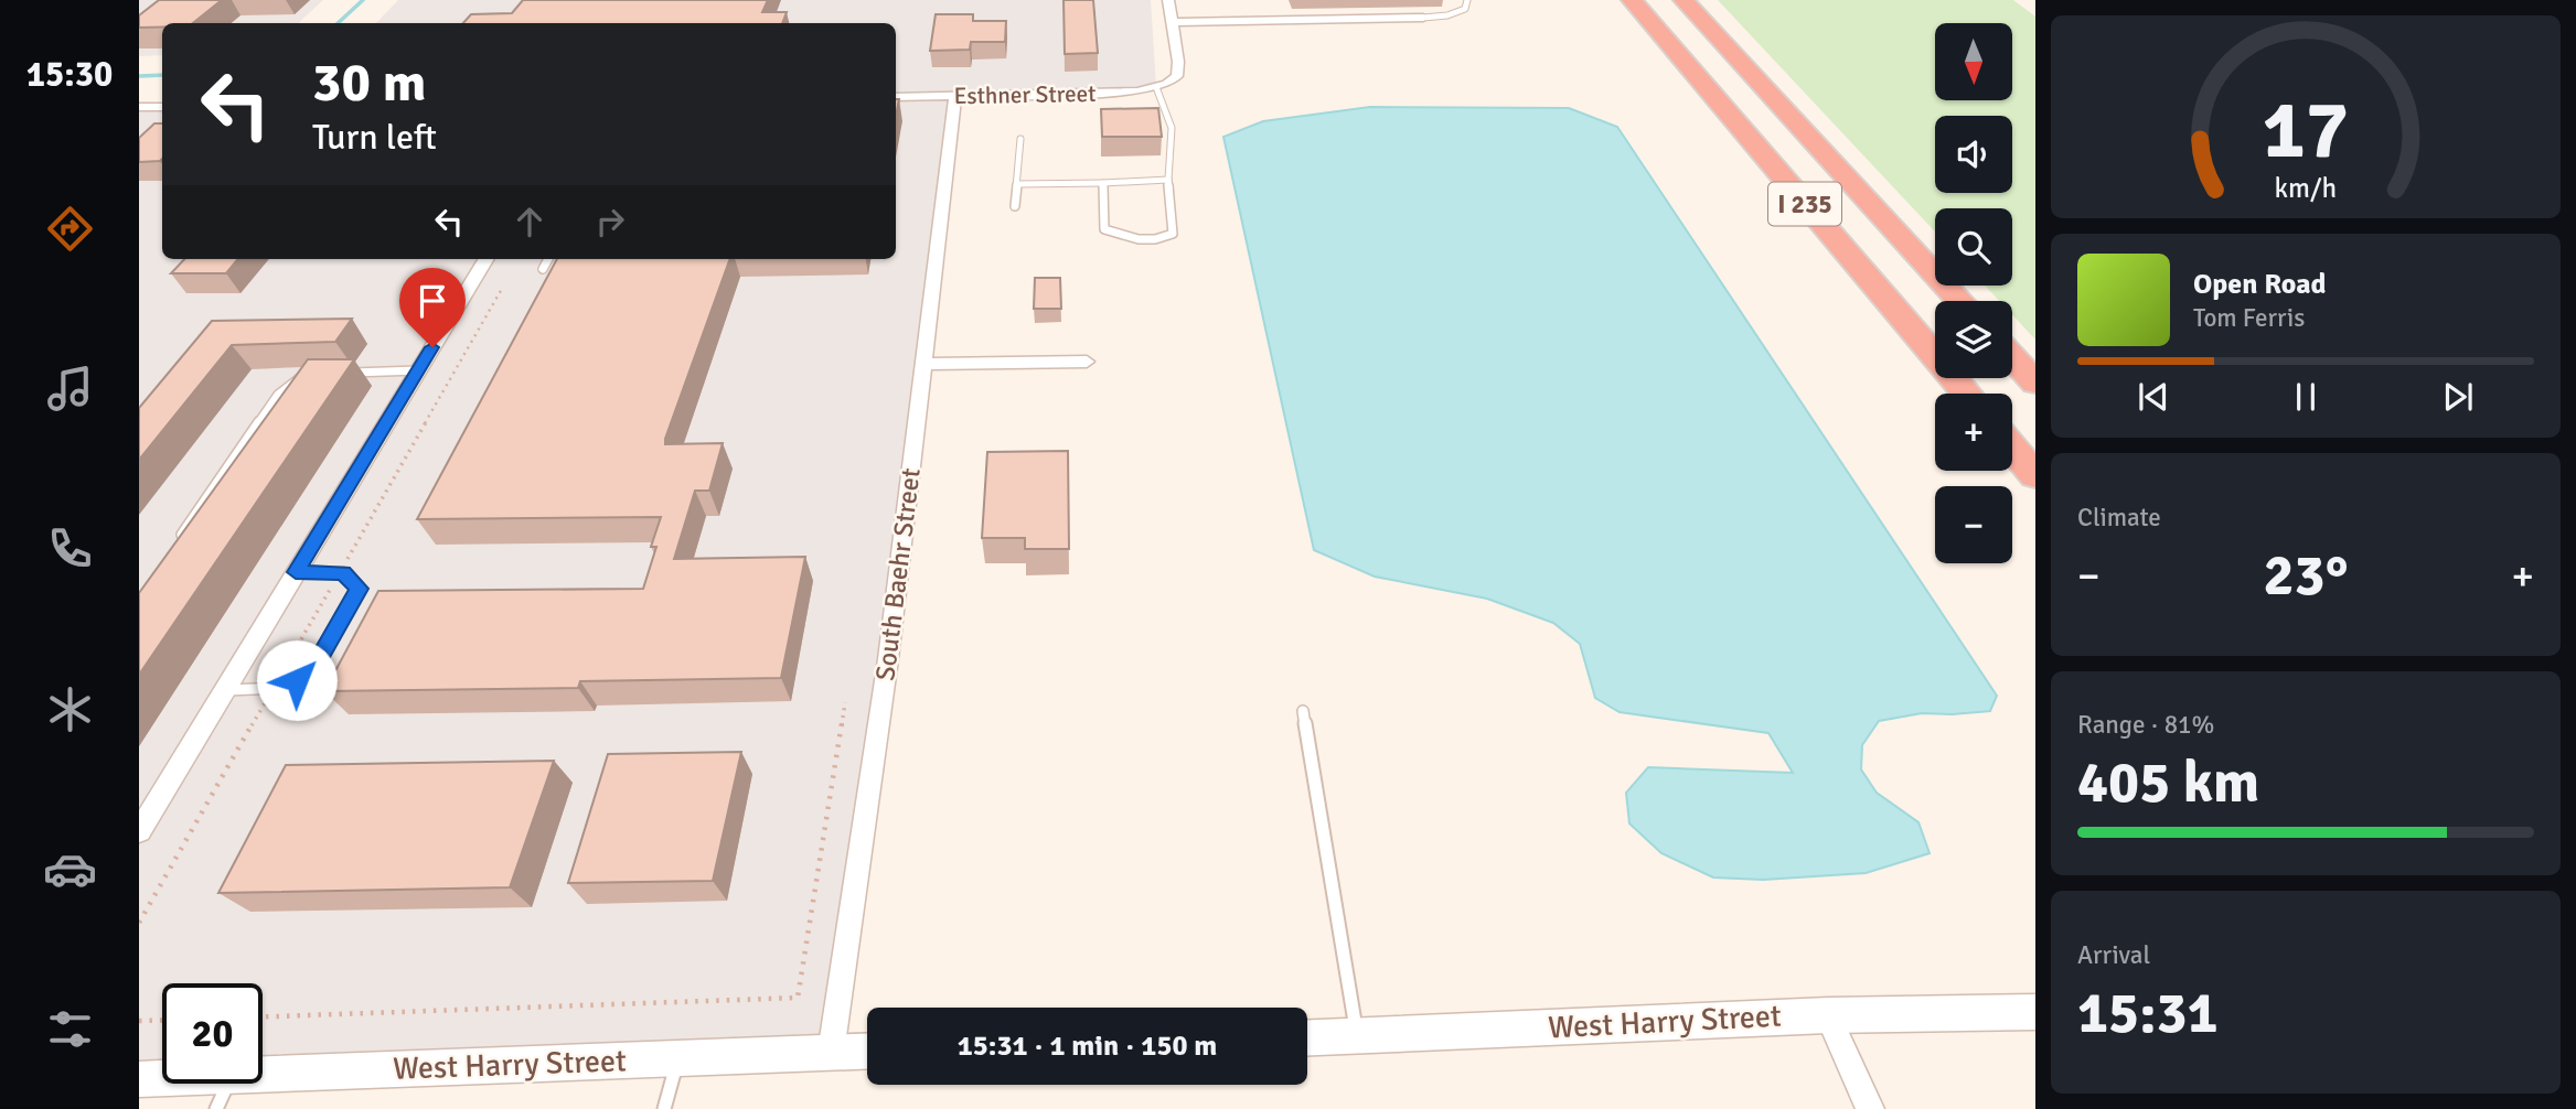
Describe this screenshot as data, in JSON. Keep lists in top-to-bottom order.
{
  "streets": {
    "highway": ["I 235"],
    "street": ["Esthner Street", "South Baehr Street", "West Harry Street"]
  },
  "crossings": [
    ["Esthner Street", "South Baehr Street"],
    ["South Baehr Street", "West Harry Street"]
  ],
  "north": "bottom",
  "page": {
    "tabs": "15:30",
    "map_buttons": ["+", "−"],
    "turn": ["30 m", "Turn left"],
    "song": ["Open Road", "Tom Ferris"],
    "tile": [
      "Climate",
      ["Range · 81%", "405 km"],
      ["Arrival", "15:31"]
    ],
    "heat": ["−", "23°", "+"],
    "limit": "20",
    "trip": "15:31 · 1 min · 150 m",
    "gauge": ["17", "km/h"]
  }
}
